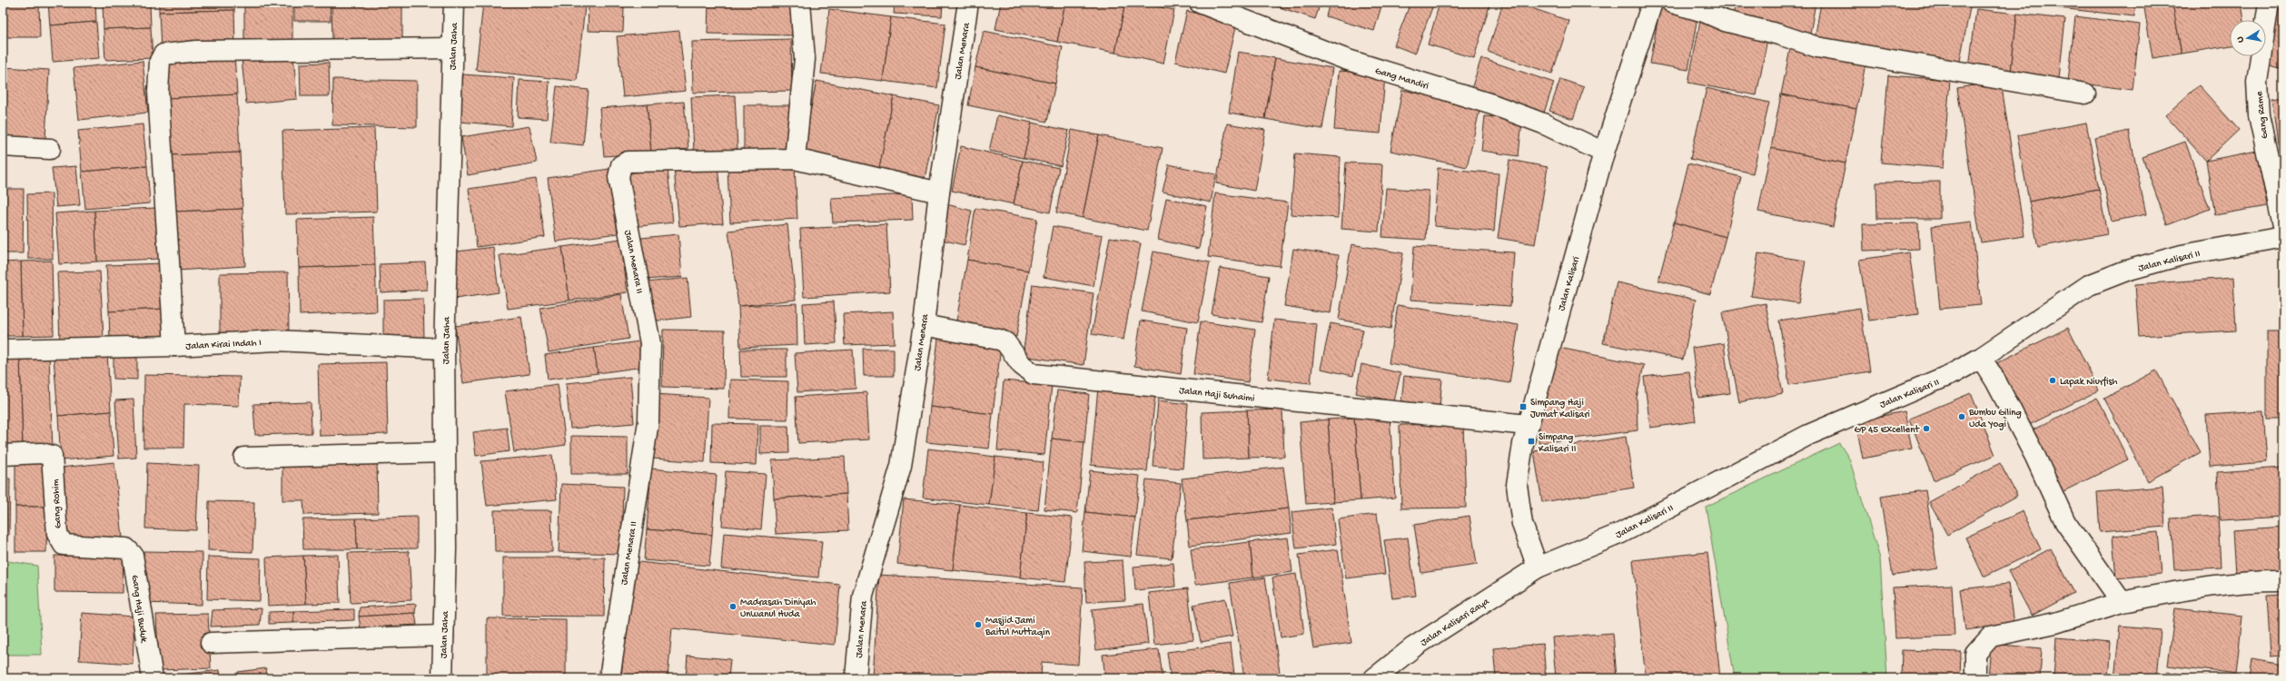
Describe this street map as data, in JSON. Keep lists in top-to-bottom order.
{
  "streets": {
    "street": [
      "Jalan Jaha",
      "Jalan Menara",
      "Gang Mandiri",
      "Gang Rame",
      "Jalan Kalisari II",
      "Jalan Menara II",
      "Jalan Kalisari",
      "Jalan Kirai Indah I",
      "Jalan Haji Suhaimi",
      "Gang Rohim",
      "Gang Haji Buduk",
      "Jalan Kalisari Raya"
    ]
  },
  "crossings": [
    ["Jalan Jaha", "Jalan Kirai Indah I"],
    ["Jalan Menara", "Jalan Menara II"],
    ["Jalan Menara", "Jalan Haji Suhaimi"],
    ["Gang Mandiri", "Jalan Kalisari"],
    ["Jalan Kalisari II", "Jalan Kalisari"],
    ["Jalan Kalisari II", "Jalan Kalisari Raya"],
    ["Jalan Kalisari", "Jalan Haji Suhaimi"],
    ["Jalan Kalisari", "Jalan Kalisari Raya"],
    ["Gang Rohim", "Gang Haji Buduk"]
  ],
  "places": {
    "other": [
      "Lapak Niurfish",
      "Bumbu Giling Uda Yogi",
      "GP 45 Excellent",
      "Madrasah Diniyah Unwanul Huda",
      "Masjid Jami Baitul Muttaqin"
    ],
    "transit": ["Simpang Haji Jumat Kalisari", "Simpang Kalisari II"]
  },
  "north": "left"
}
